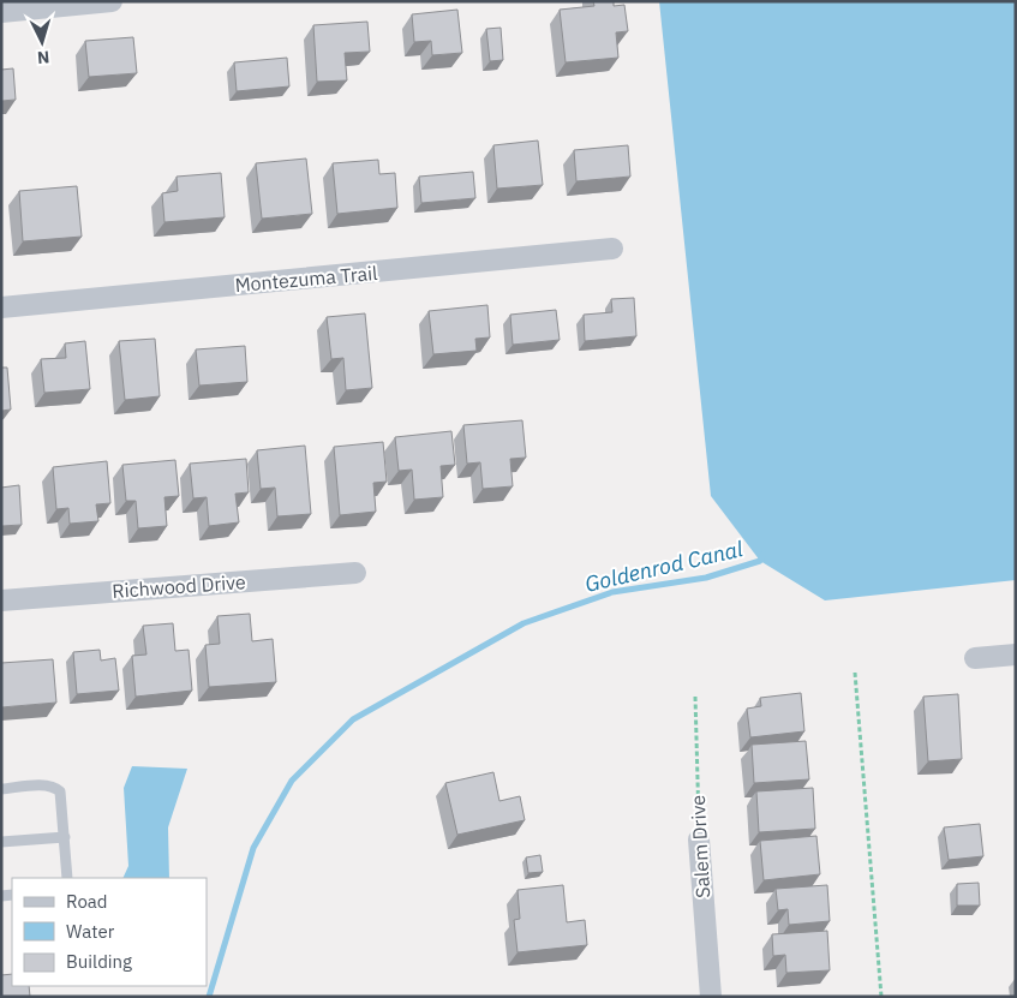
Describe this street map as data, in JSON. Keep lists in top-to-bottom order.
{
  "streets": {
    "street": ["Montezuma Trail", "Richwood Drive", "Salem Drive"]
  },
  "water": ["Goldenrod Canal"],
  "legend": ["Road", "Water", "Building"],
  "north": "bottom"
}
